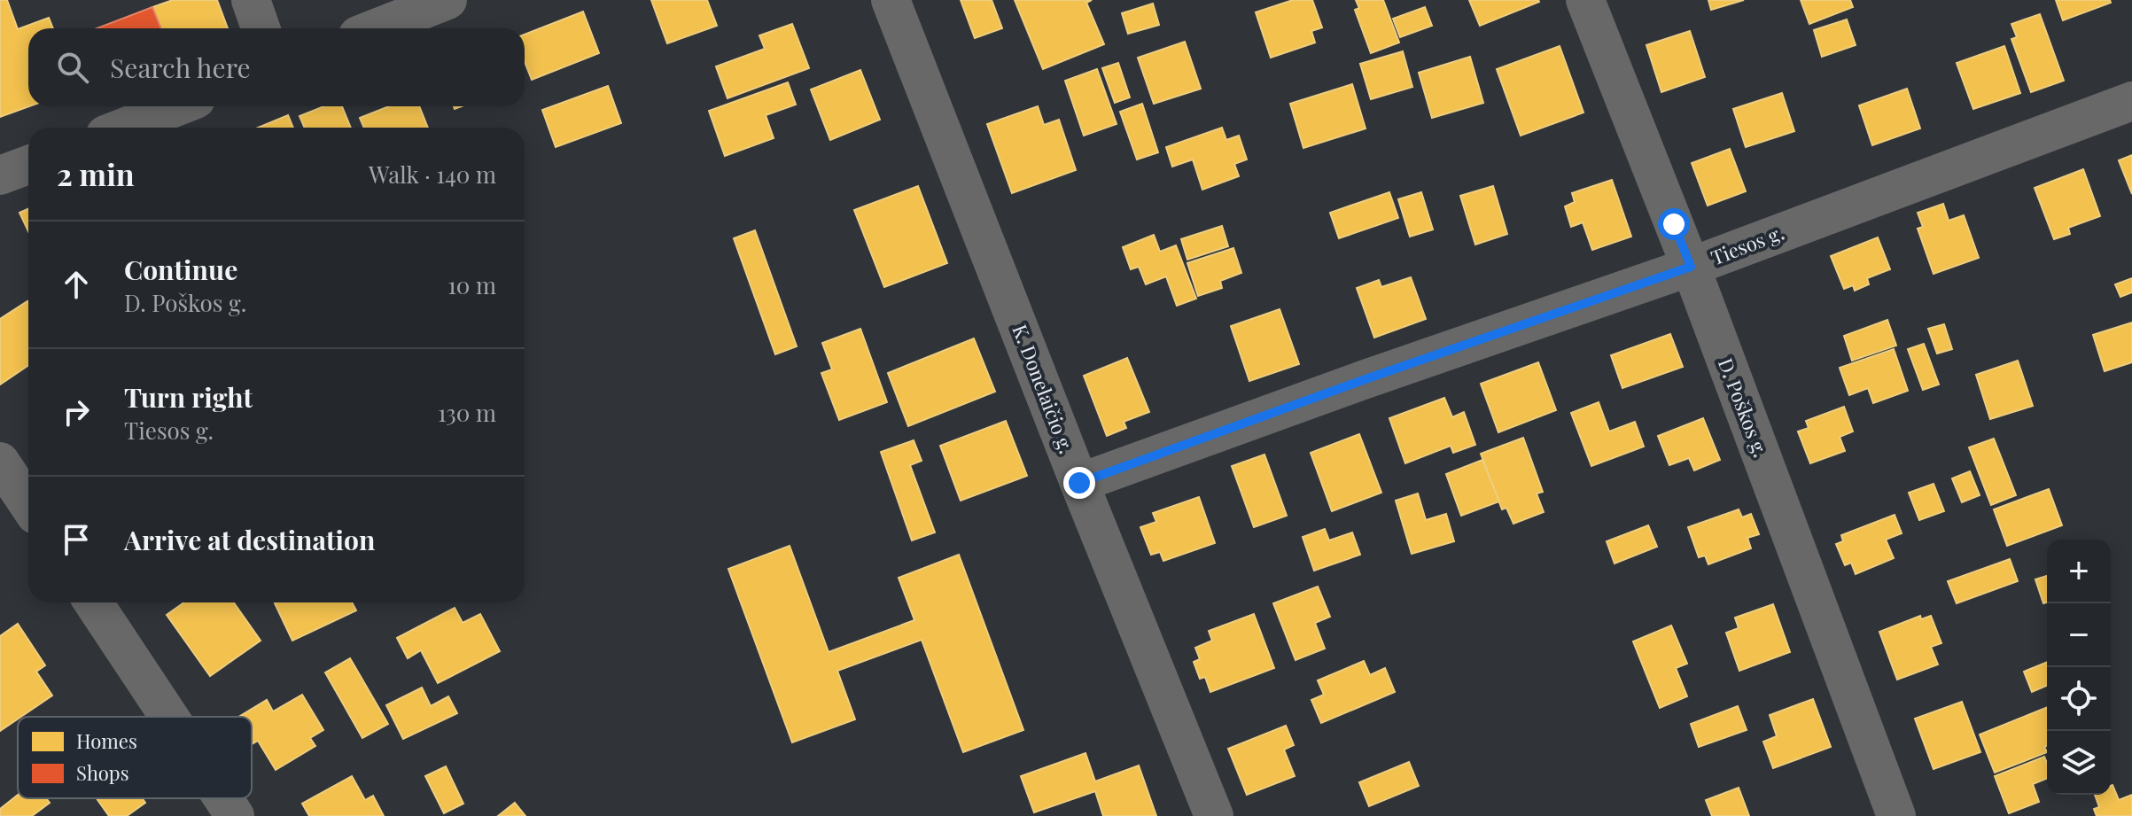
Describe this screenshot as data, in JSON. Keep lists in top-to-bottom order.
{
  "streets": {
    "street": ["Tiesos g.", "K. Donelaičio g.", "D. Poškos g."]
  },
  "crossings": [
    ["Tiesos g.", "K. Donelaičio g."],
    ["Tiesos g.", "D. Poškos g."]
  ],
  "legend": ["Homes", "Shops"],
  "page": {
    "search": "Search here",
    "heading": ["2 min", "Walk · 140 m"],
    "list": [
      ["Continue", "D. Poškos g.", "10 m"],
      ["Turn right", "Tiesos g.", "130 m"],
      "Arrive at destination"
    ],
    "map_buttons": ["+", "−"]
  }
}
